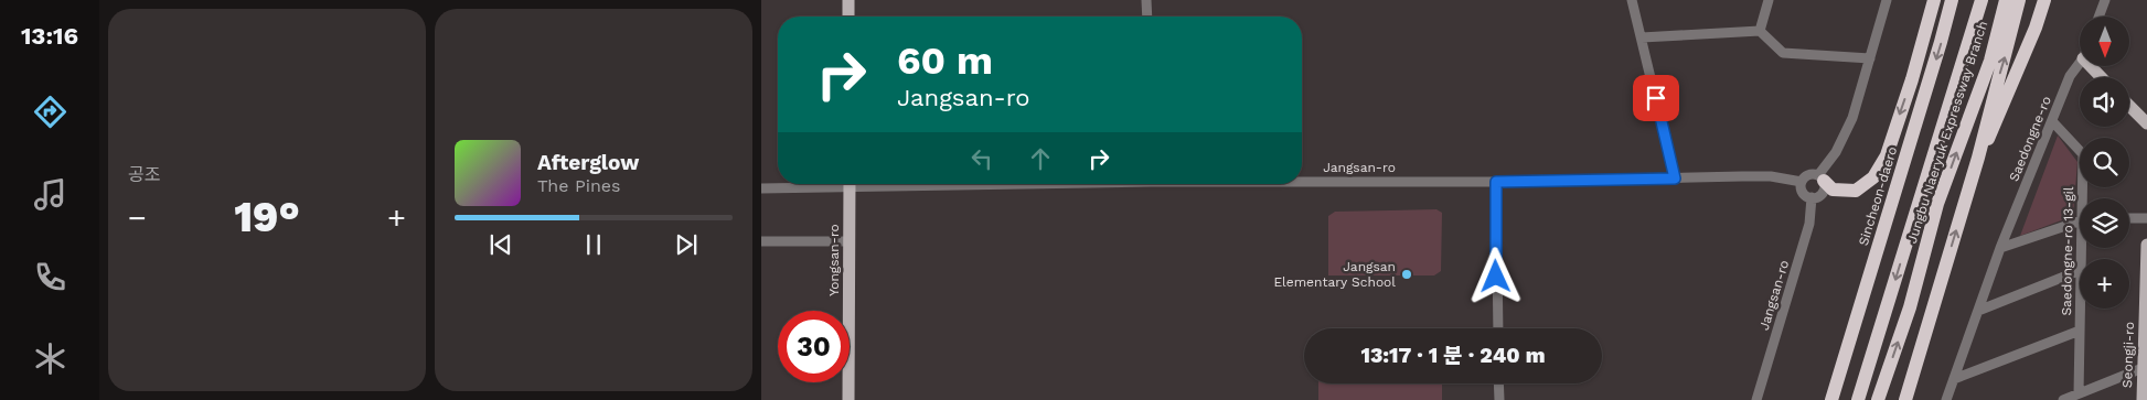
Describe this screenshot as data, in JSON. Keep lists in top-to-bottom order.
{
  "streets": {
    "highway": ["Jungbu Naeryuk Expressway Branch", "Sincheon-daero"],
    "main road": ["Yongsan-ro", "Seongji-ro"],
    "street": ["Saedongne-ro", "Jangsan-ro", "Saedongne-ro 13-gil"]
  },
  "crossings": [
    ["Saedongne-ro", "Saedongne-ro 13-gil"]
  ],
  "places": ["Jangsan Elementary School"],
  "north": "bottom",
  "page": {
    "tabs": "13:16",
    "tile": "공조",
    "map_buttons": "+",
    "turn": ["60 m", "Jangsan-ro"],
    "song": ["Afterglow", "The Pines"],
    "heat": ["−", "19°", "+"],
    "limit": "30",
    "trip": "13:17 · 1 분 · 240 m"
  }
}
